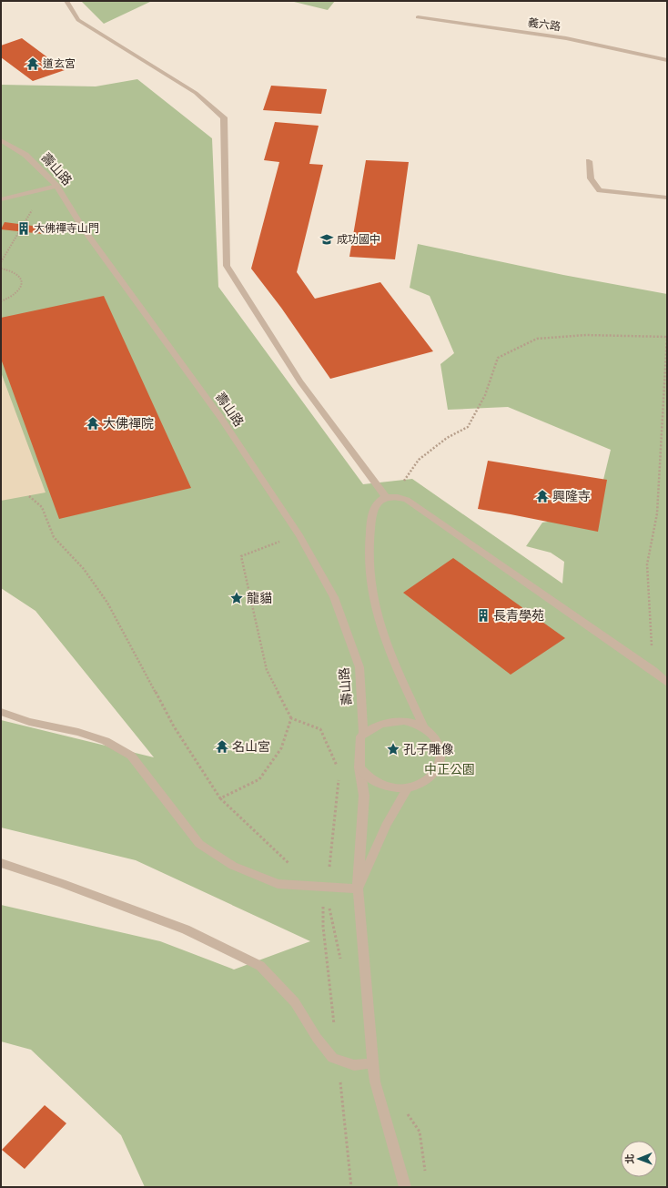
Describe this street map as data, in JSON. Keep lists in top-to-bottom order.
{
  "streets": {
    "street": ["義六路", "壽山路"]
  },
  "parks": ["中正公園"],
  "places": {
    "temple": [
      "道玄宮",
      "大佛禪院",
      "興隆寺",
      "名山宮"
    ],
    "building": ["大佛禪寺山門", "長青學苑"],
    "school or university": ["成功國中"],
    "place": ["龍貓", "孔子雕像"]
  },
  "north": "left"
}
